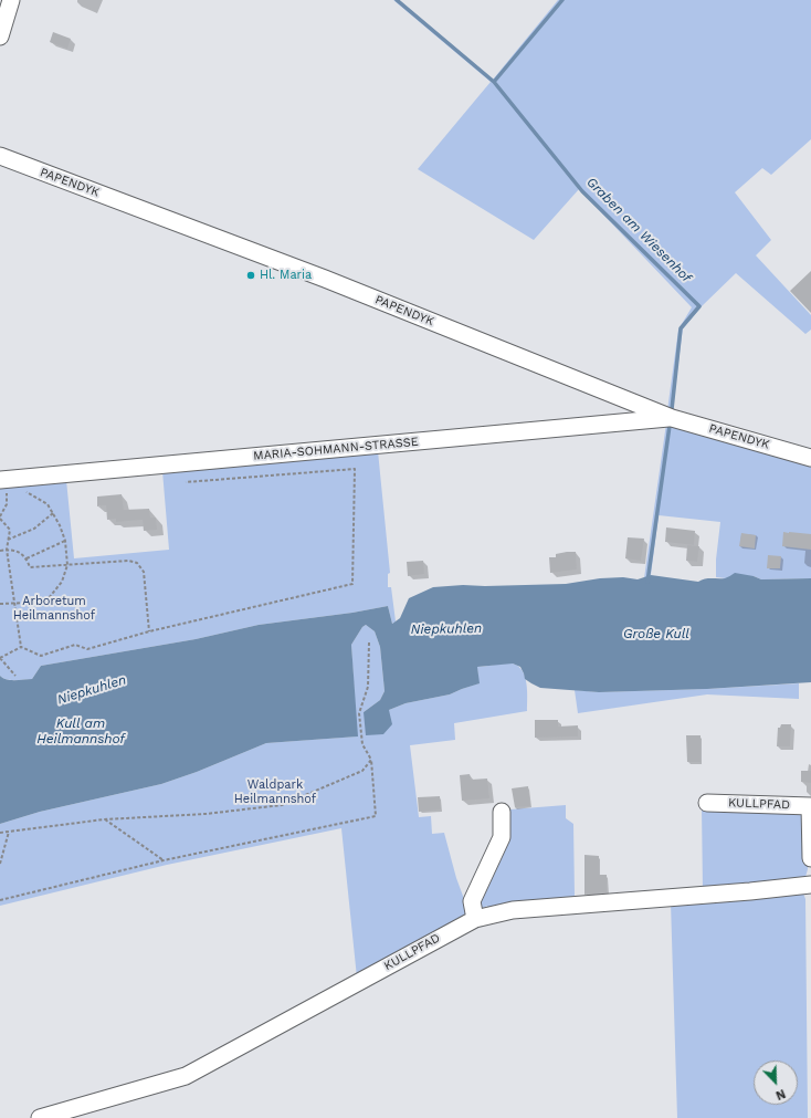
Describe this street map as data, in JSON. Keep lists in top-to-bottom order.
{
  "streets": {
    "street": ["PAPENDYK", "MARIA-SOHMANN-STRASSE", "KULLPFAD"]
  },
  "crossings": [
    ["PAPENDYK", "MARIA-SOHMANN-STRASSE"]
  ],
  "water": [
    "Graben am Wiesenhof",
    "Niepkuhlen",
    "Große Kull",
    "Kull am Heilmannshof"
  ],
  "parks": ["Arboretum Heilmannshof", "Waldpark Heilmannshof"],
  "places": ["Hl. Maria"],
  "north": "bottom right"
}
